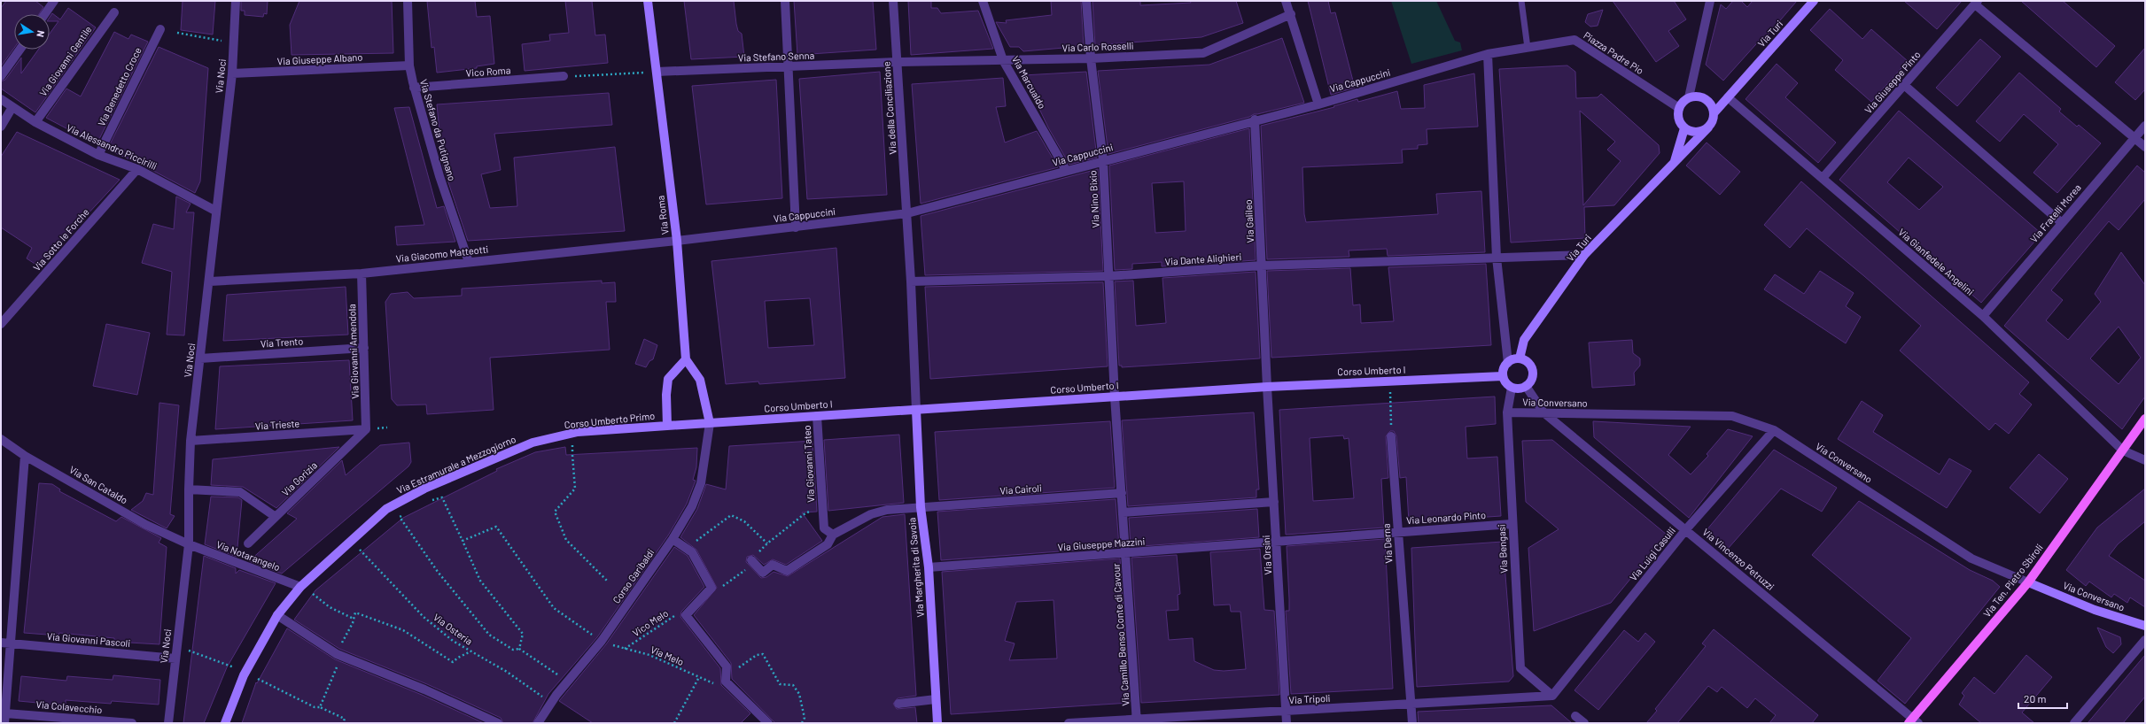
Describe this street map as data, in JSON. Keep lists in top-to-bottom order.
{
  "streets": {
    "main road": ["Via Ten. Pietro Sbiroli"],
    "street": [
      "Via Turi",
      "Via Carlo Rosselli",
      "Piazza Padre Pio",
      "Via Stefano Senna",
      "Via Giuseppe Albano",
      "Via Giovanni Gentile",
      "Vico Roma",
      "Via Noci",
      "Via Cappuccini",
      "Via Marcualdo",
      "Via Giuseppe Pinto",
      "Via Benedetto Croce",
      "Via della Conciliazione",
      "Via Stefano da Putignano",
      "Via Alessandro Piccirilli",
      "Via Nino Bixio",
      "Via Fratelli Morea",
      "Via Roma",
      "Via Galileo",
      "Via Sotto le Forche",
      "Via Giacomo Matteotti",
      "Via Dante Alighieri",
      "Via Gianfedele Angelini",
      "Via Trento",
      "Via Giovanni Amendola",
      "Corso Umberto I",
      "Via Conversano",
      "Corso Umberto Primo",
      "Via Trieste",
      "Via Giovanni Tateo",
      "Via Estramurale a Mezzogiorno",
      "Via Gorizia",
      "Via San Cataldo",
      "Via Cairoli",
      "Via Leonardo Pinto",
      "Via Derna",
      "Via Giuseppe Mazzini",
      "Via Bengasi",
      "Via Luigi Casulli",
      "Via Orsini",
      "Via Notarangelo",
      "Via Vincenzo Petruzzi",
      "Via Margherita di Savoia",
      "Corso Garibaldi",
      "Via Camillo Benso Conte di Cavour",
      "Via Giovanni Pascoli",
      "Via Tripoli",
      "Via Colavecchio"
    ],
    "path": ["Vico Melo", "Via Osteria", "Via Melo"]
  },
  "crossings": [
    ["Via Turi", "Piazza Padre Pio"],
    ["Via Turi", "Via Dante Alighieri"],
    ["Via Turi", "Via Gianfedele Angelini"],
    ["Via Turi", "Corso Umberto I"],
    ["Via Turi", "Via Bengasi"],
    ["Via Turi", "Via Vincenzo Petruzzi"],
    ["Via Carlo Rosselli", "Via Stefano Senna"],
    ["Via Carlo Rosselli", "Via Marcualdo"],
    ["Via Carlo Rosselli", "Via della Conciliazione"],
    ["Via Carlo Rosselli", "Via Nino Bixio"],
    ["Piazza Padre Pio", "Via Cappuccini"],
    ["Via Stefano Senna", "Via della Conciliazione"],
    ["Via Stefano Senna", "Via Roma"],
    ["Via Giuseppe Albano", "Via Noci"],
    ["Via Giuseppe Albano", "Via Stefano da Putignano"],
    ["Via Giovanni Gentile", "Via Alessandro Piccirilli"],
    ["Vico Roma", "Via Stefano da Putignano"],
    ["Via Noci", "Via Alessandro Piccirilli"],
    ["Via Noci", "Via Giacomo Matteotti"],
    ["Via Noci", "Via Trento"],
    ["Via Noci", "Via Trieste"],
    ["Via Noci", "Via San Cataldo"],
    ["Via Noci", "Via Notarangelo"],
    ["Via Noci", "Via Giovanni Pascoli"],
    ["Via Cappuccini", "Via Marcualdo"],
    ["Via Cappuccini", "Via della Conciliazione"],
    ["Via Cappuccini", "Via Nino Bixio"],
    ["Via Cappuccini", "Via Roma"],
    ["Via Cappuccini", "Via Galileo"],
    ["Via Cappuccini", "Via Giacomo Matteotti"],
    ["Via Giuseppe Pinto", "Via Gianfedele Angelini"],
    ["Via Benedetto Croce", "Via Alessandro Piccirilli"],
    ["Via della Conciliazione", "Via Dante Alighieri"],
    ["Via della Conciliazione", "Corso Umberto I"],
    ["Via della Conciliazione", "Via Margherita di Savoia"],
    ["Via Stefano da Putignano", "Via Giacomo Matteotti"],
    ["Via Alessandro Piccirilli", "Via Sotto le Forche"],
    ["Via Nino Bixio", "Via Dante Alighieri"],
    ["Via Nino Bixio", "Corso Umberto I"],
    ["Via Nino Bixio", "Via Camillo Benso Conte di Cavour"],
    ["Via Fratelli Morea", "Via Gianfedele Angelini"],
    ["Via Roma", "Via Giacomo Matteotti"],
    ["Via Galileo", "Via Dante Alighieri"],
    ["Via Galileo", "Corso Umberto I"],
    ["Via Galileo", "Via Orsini"],
    ["Via Giacomo Matteotti", "Via Giovanni Amendola"],
    ["Via Gianfedele Angelini", "Via Ten. Pietro Sbiroli"],
    ["Via Trento", "Via Giovanni Amendola"],
    ["Via Giovanni Amendola", "Via Trieste"],
    ["Via Giovanni Amendola", "Via Gorizia"],
    ["Corso Umberto I", "Corso Umberto Primo"],
    ["Corso Umberto I", "Via Giovanni Tateo"],
    ["Corso Umberto I", "Via Bengasi"],
    ["Corso Umberto I", "Via Orsini"],
    ["Corso Umberto I", "Via Vincenzo Petruzzi"],
    ["Corso Umberto I", "Via Margherita di Savoia"],
    ["Corso Umberto I", "Corso Garibaldi"],
    ["Corso Umberto I", "Via Camillo Benso Conte di Cavour"],
    ["Via Conversano", "Via Bengasi"],
    ["Via Conversano", "Via Luigi Casulli"],
    ["Via Conversano", "Via Vincenzo Petruzzi"],
    ["Via Conversano", "Via Ten. Pietro Sbiroli"],
    ["Corso Umberto Primo", "Via Estramurale a Mezzogiorno"],
    ["Via Trieste", "Via Gorizia"],
    ["Via Giovanni Tateo", "Via Cairoli"],
    ["Via Estramurale a Mezzogiorno", "Via Notarangelo"],
    ["Via San Cataldo", "Via Notarangelo"],
    ["Via Cairoli", "Via Margherita di Savoia"],
    ["Via Cairoli", "Via Camillo Benso Conte di Cavour"],
    ["Via Leonardo Pinto", "Via Derna"],
    ["Via Leonardo Pinto", "Via Giuseppe Mazzini"],
    ["Via Leonardo Pinto", "Via Bengasi"],
    ["Via Leonardo Pinto", "Via Orsini"],
    ["Via Derna", "Via Tripoli"],
    ["Via Giuseppe Mazzini", "Via Orsini"],
    ["Via Giuseppe Mazzini", "Via Margherita di Savoia"],
    ["Via Giuseppe Mazzini", "Via Camillo Benso Conte di Cavour"],
    ["Via Bengasi", "Via Luigi Casulli"],
    ["Via Bengasi", "Via Vincenzo Petruzzi"],
    ["Via Bengasi", "Via Tripoli"],
    ["Via Luigi Casulli", "Via Vincenzo Petruzzi"],
    ["Via Luigi Casulli", "Via Tripoli"],
    ["Via Orsini", "Via Tripoli"],
    ["Via Vincenzo Petruzzi", "Via Ten. Pietro Sbiroli"],
    ["Corso Garibaldi", "Via Osteria"],
    ["Corso Garibaldi", "Via Melo"],
    ["Vico Melo", "Via Melo"],
    ["Via Camillo Benso Conte di Cavour", "Via Tripoli"]
  ],
  "scale_bar": "20 m",
  "north": "right"
}
